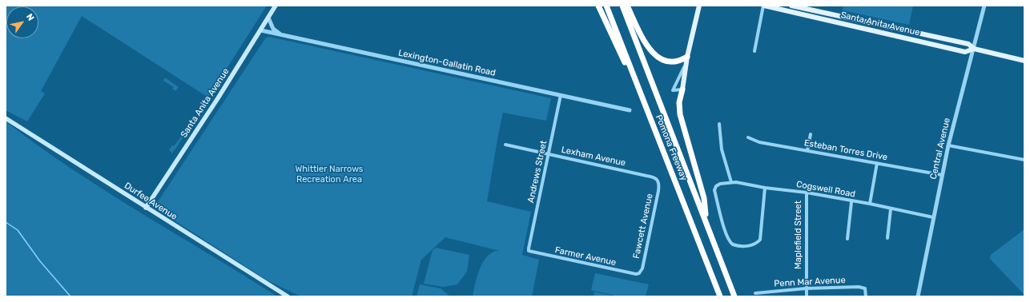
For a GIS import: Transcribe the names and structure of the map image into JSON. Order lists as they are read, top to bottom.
{
  "streets": {
    "highway": ["Pomona Freeway"],
    "main road": ["Santa Anita Avenue", "Durfee Avenue"],
    "street": [
      "Lexington-Gallatin Road",
      "Central Avenue",
      "Esteban Torres Drive",
      "Lexham Avenue",
      "Andrews Street",
      "Cogswell Road",
      "Fawcett Avenue",
      "Maplefield Street",
      "Farmer Avenue",
      "Penn Mar Avenue"
    ]
  },
  "crossings": [
    ["Santa Anita Avenue", "Lexington-Gallatin Road"],
    ["Santa Anita Avenue", "Central Avenue"],
    ["Santa Anita Avenue", "Durfee Avenue"],
    ["Lexington-Gallatin Road", "Andrews Street"],
    ["Central Avenue", "Esteban Torres Drive"],
    ["Central Avenue", "Cogswell Road"],
    ["Lexham Avenue", "Andrews Street"],
    ["Lexham Avenue", "Fawcett Avenue"],
    ["Andrews Street", "Farmer Avenue"],
    ["Cogswell Road", "Maplefield Street"],
    ["Fawcett Avenue", "Farmer Avenue"],
    ["Maplefield Street", "Penn Mar Avenue"]
  ],
  "parks": ["Whittier Narrows Recreation Area"],
  "north": "top right"
}
